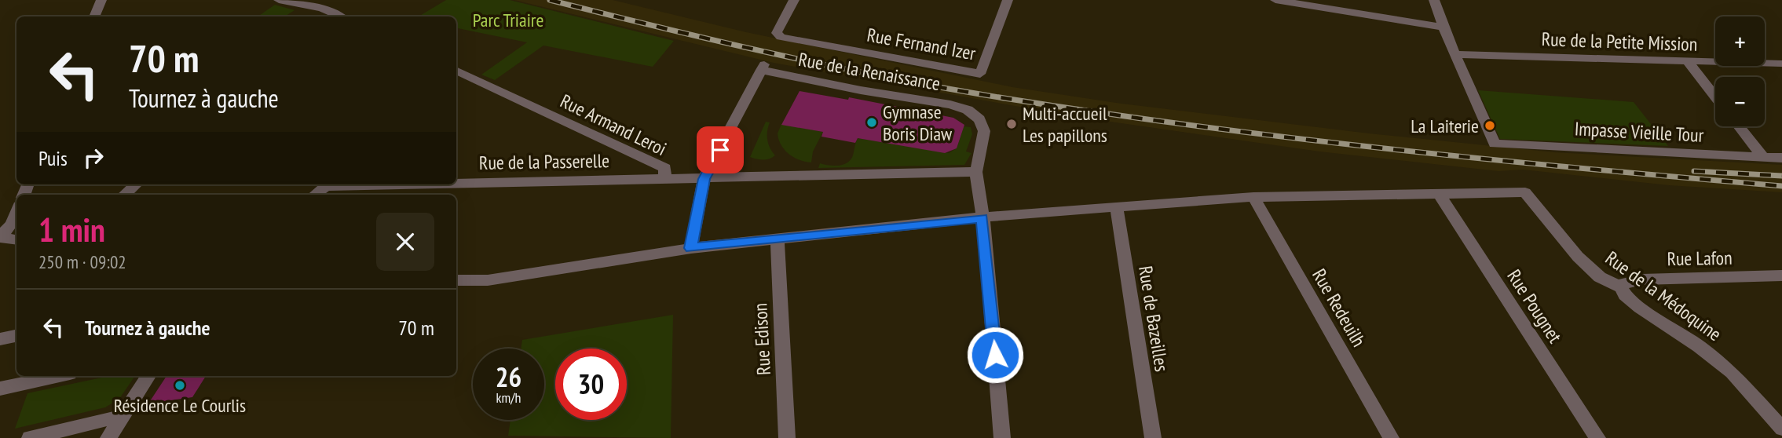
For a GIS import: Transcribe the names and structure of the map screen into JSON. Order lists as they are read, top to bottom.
{
  "streets": {
    "street": [
      "Rue de la Petite Mission",
      "Rue Fernand Izer",
      "Rue de la Renaissance",
      "Rue Armand Leroi",
      "Impasse Vieille Tour",
      "Rue de la Passerelle",
      "Rue Lafon",
      "Rue de la Médoquine",
      "Rue Pougnet",
      "Rue Redeuilh",
      "Rue de Bazeilles",
      "Rue Edison"
    ]
  },
  "crossings": [
    ["Rue de la Petite Mission", "Impasse Vieille Tour"],
    ["Rue de la Renaissance", "Rue Armand Leroi"],
    ["Rue Armand Leroi", "Rue de la Passerelle"],
    ["Rue Lafon", "Rue de la Médoquine"],
    ["Rue de la Médoquine", "Rue Pougnet"]
  ],
  "parks": ["Parc Triaire"],
  "places": [
    "Gymnase Boris Diaw",
    "Multi-accueil Les papillons",
    "La Laiterie",
    "Résidence Le Courlis"
  ],
  "page": {
    "map_buttons": ["+", "−"],
    "turn": ["70 m", "Tournez à gauche"],
    "then": "Puis",
    "heading": ["1 min", "250 m · 09:02"],
    "list": [
      {
        "name": "Tournez à gauche",
        "value": "70 m"
      }
    ],
    "speed": "26 km/h",
    "limit": "30"
  }
}
